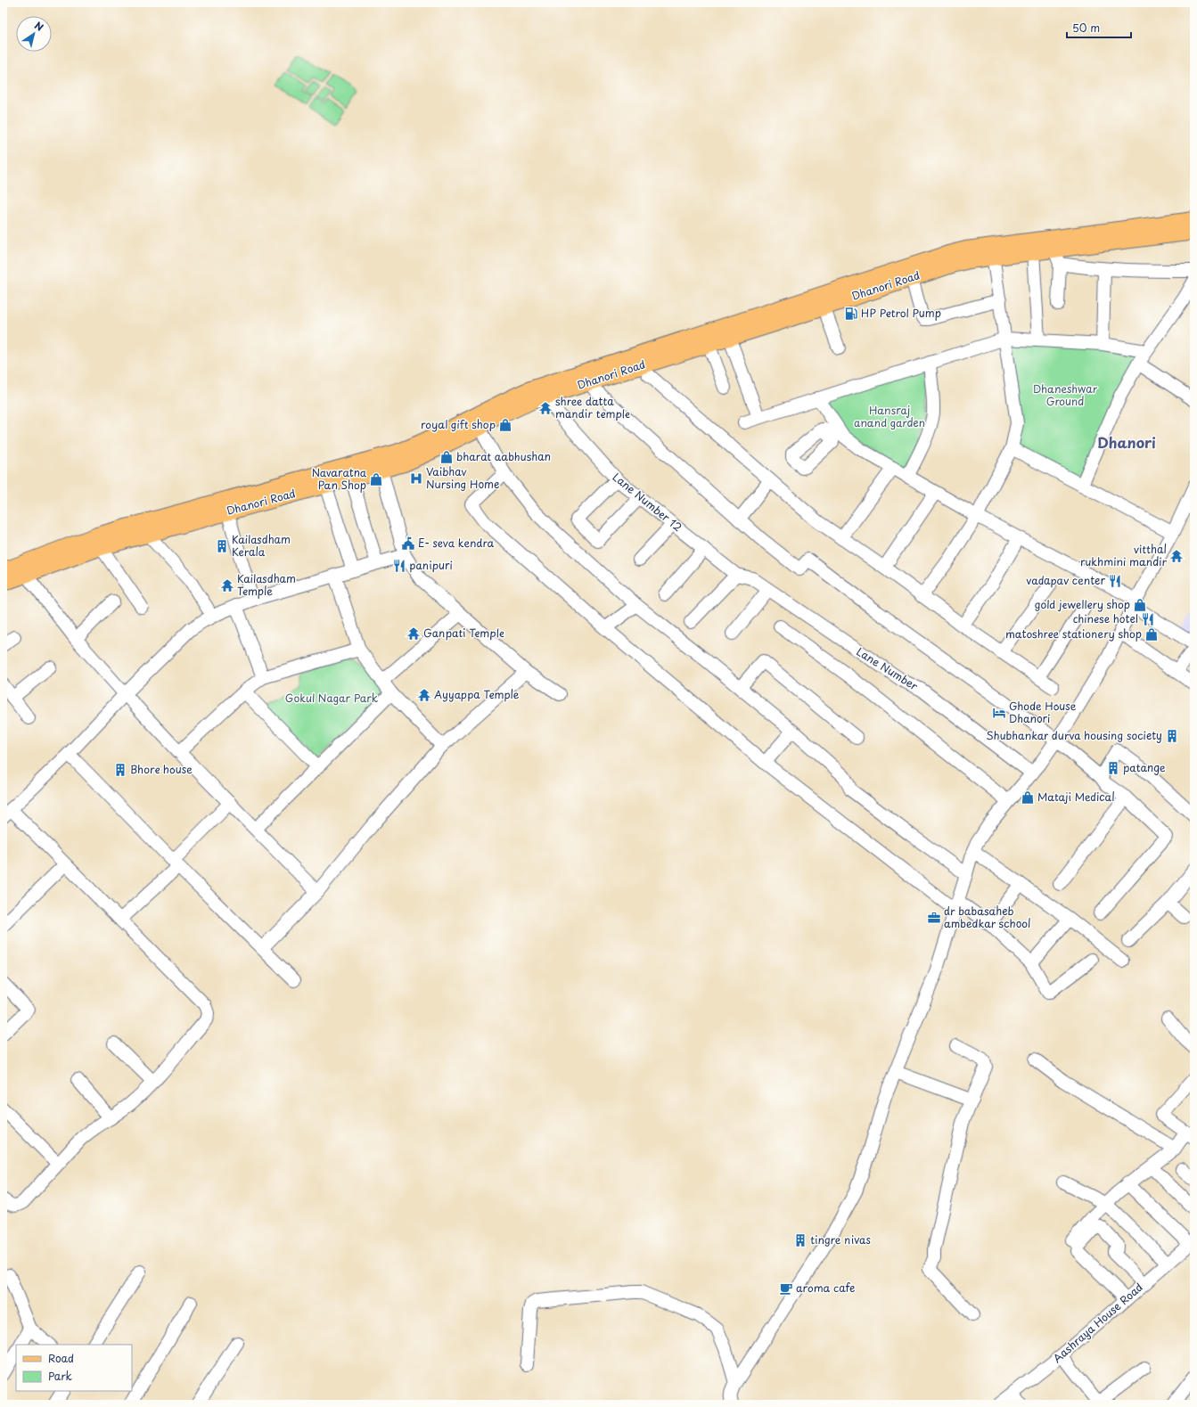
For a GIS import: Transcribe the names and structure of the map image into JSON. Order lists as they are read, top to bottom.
{
  "streets": {
    "main road": ["Dhanori Road"],
    "street": ["Lane Number 12", "Lane Number", "Aashraya House Road"]
  },
  "crossings": [
    ["Dhanori Road", "Lane Number 12"],
    ["Lane Number 12", "Lane Number"]
  ],
  "districts": ["Dhanori"],
  "parks": ["Dhaneshwar Ground", "Hansraj anand garden", "Gokul Nagar Park"],
  "places": {
    "fuel station": ["HP Petrol Pump"],
    "temple": [
      "shree datta mandir temple",
      "vitthal rukhmini mandir",
      "Kailasdham Temple",
      "Ganpati Temple",
      "Ayyappa Temple"
    ],
    "shop": [
      "royal gift shop",
      "bharat aabhushan",
      "Navaratna Pan Shop",
      "gold jewellery shop",
      "matoshree stationery shop",
      "Mataji Medical"
    ],
    "hospital": ["Vaibhav Nursing Home"],
    "public building": ["E- seva kendra"],
    "building": [
      "Kailasdham Kerala",
      "Shubhankar durva housing society",
      "patange",
      "Bhore house",
      "tingre nivas"
    ],
    "restaurant": ["panipuri", "vadapav center", "chinese hotel"],
    "hotel": ["Ghode House Dhanori"],
    "office": ["dr babasaheb ambedkar school"],
    "cafe": ["aroma cafe"]
  },
  "legend": ["Road", "Park"],
  "scale_bar": "50 m",
  "north": "top right"
}
